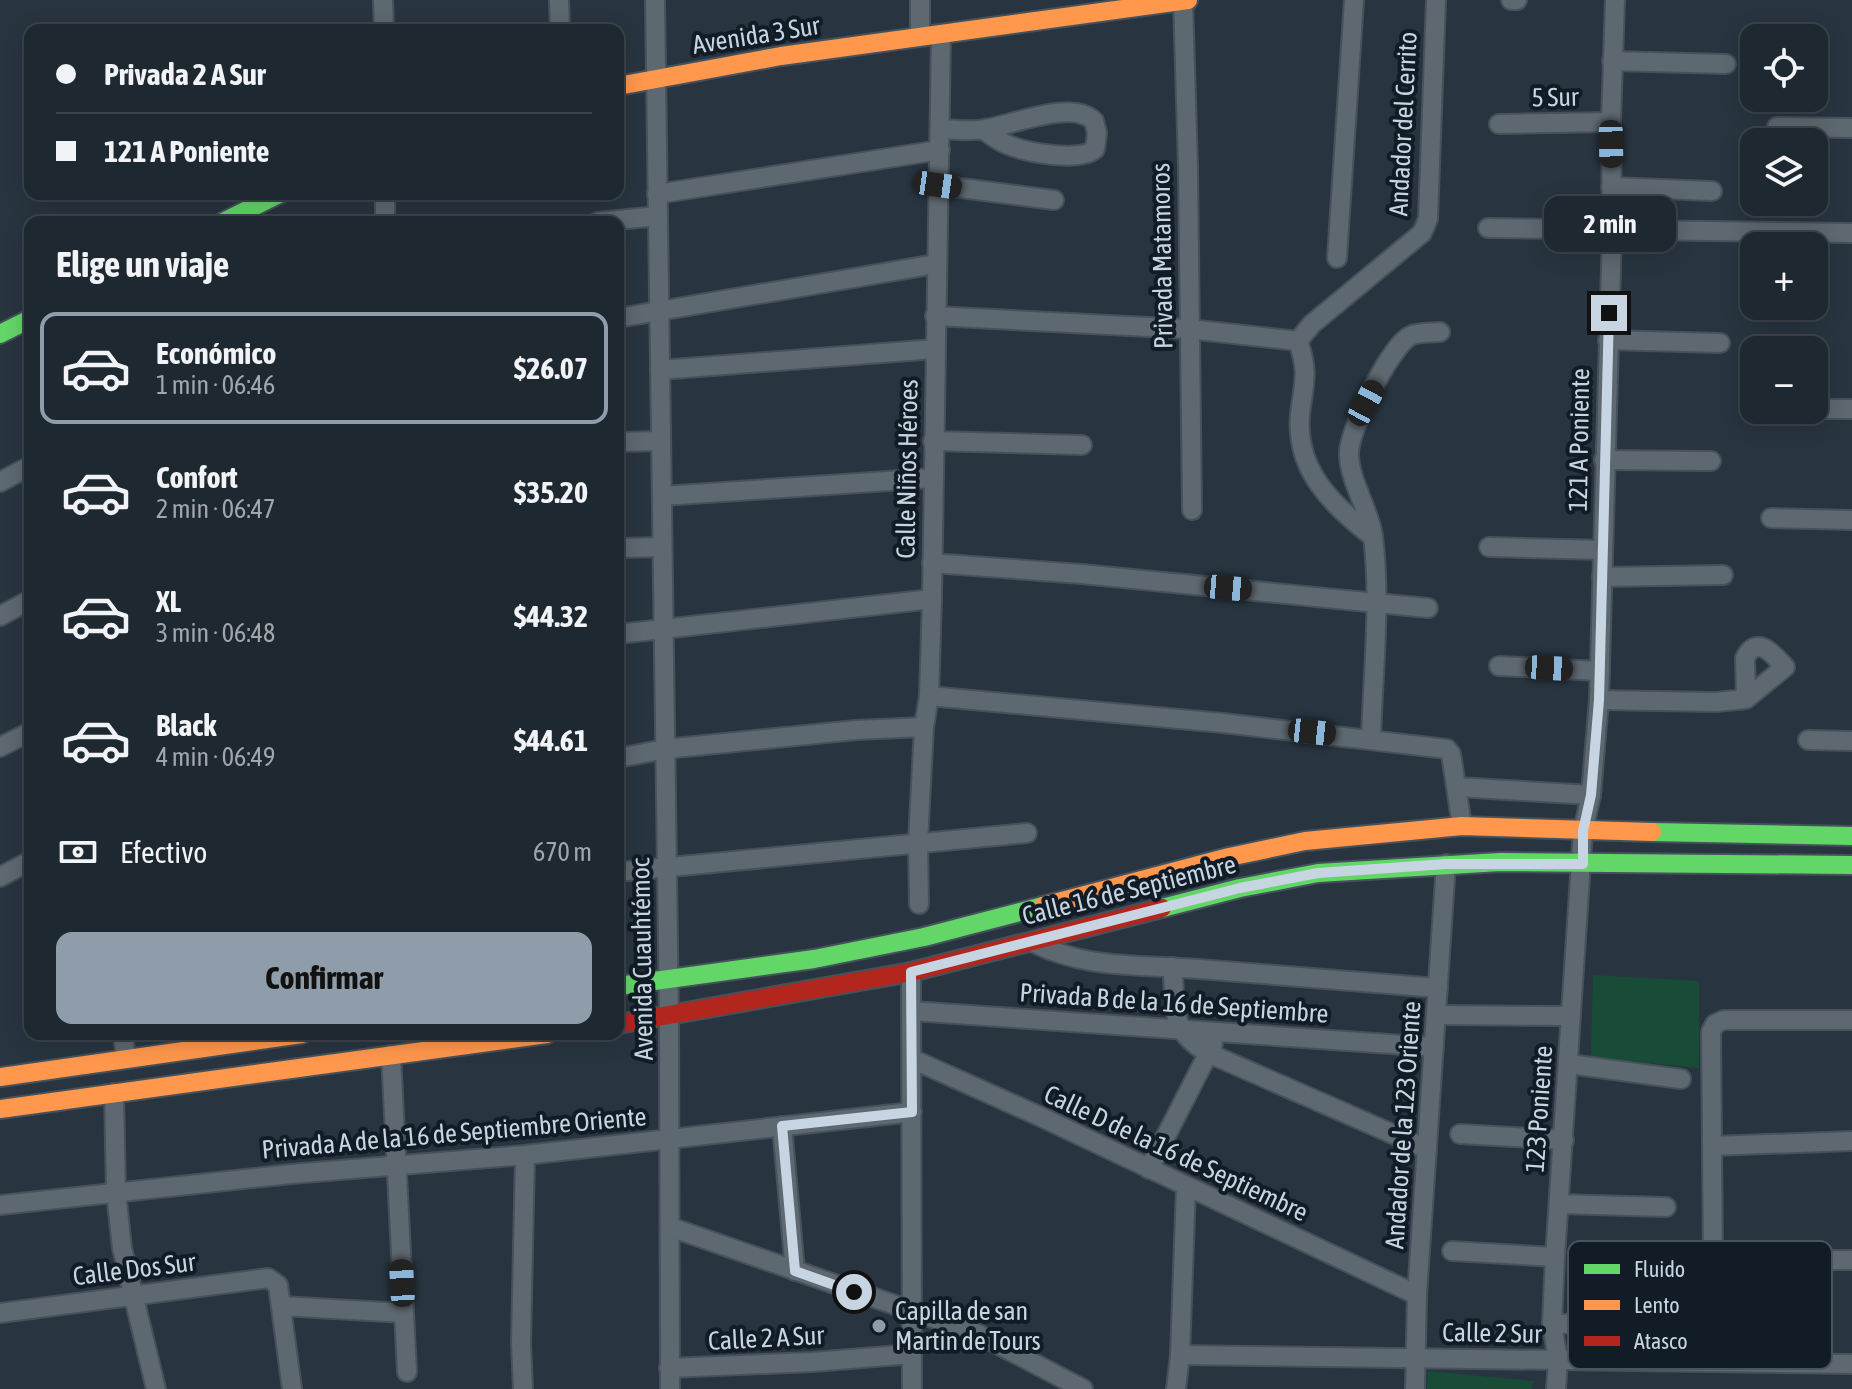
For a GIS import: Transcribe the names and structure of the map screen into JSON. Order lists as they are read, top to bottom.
{
  "streets": {
    "main road": ["Avenida 3 Sur", "Calle 16 de Septiembre"],
    "street": [
      "5 Sur",
      "Andador del Cerrito",
      "Privada Matamoros",
      "121 A Poniente",
      "Calle Niños Héroes",
      "Avenida Cuauhtémoc",
      "Privada B de la 16 de Septiembre",
      "123 Poniente",
      "Andador de la 123 Oriente",
      "Privada A de la 16 de Septiembre Oriente",
      "Calle D de la 16 de Septiembre",
      "Calle Dos Sur",
      "Calle 2 Sur",
      "Calle 2 A Sur"
    ]
  },
  "crossings": [
    ["Avenida 3 Sur", "Privada Matamoros"],
    ["Avenida 3 Sur", "Calle Niños Héroes"],
    ["Avenida 3 Sur", "Avenida Cuauhtémoc"],
    ["5 Sur", "121 A Poniente"],
    ["121 A Poniente", "Calle 16 de Septiembre"],
    ["121 A Poniente", "123 Poniente"],
    ["Calle 16 de Septiembre", "Avenida Cuauhtémoc"],
    ["Calle 16 de Septiembre", "123 Poniente"],
    ["Calle 16 de Septiembre", "Andador de la 123 Oriente"],
    ["Avenida Cuauhtémoc", "Privada A de la 16 de Septiembre Oriente"],
    ["Avenida Cuauhtémoc", "Calle 2 A Sur"],
    ["Privada B de la 16 de Septiembre", "Andador de la 123 Oriente"],
    ["123 Poniente", "Calle 2 Sur"],
    ["Andador de la 123 Oriente", "Calle D de la 16 de Septiembre"],
    ["Andador de la 123 Oriente", "Calle 2 Sur"]
  ],
  "places": ["Capilla de san Martin de Tours"],
  "legend": ["Fluido", "Lento", "Atasco"],
  "page": {
    "map_buttons": ["+", "−"],
    "banner": ["Privada 2 A Sur", "121 A Poniente"],
    "bubble": "2 min",
    "heading": "Elige un viaje",
    "list": [
      {
        "name": "Económico",
        "note": "1 min · 06:46",
        "value": "$26.07"
      },
      {
        "name": "Confort",
        "note": "2 min · 06:47",
        "value": "$35.20"
      },
      {
        "name": "XL",
        "note": "3 min · 06:48",
        "value": "$44.32"
      },
      {
        "name": "Black",
        "note": "4 min · 06:49",
        "value": "$44.61"
      }
    ],
    "pay": ["Efectivo", "670 m"],
    "buttons": "Confirmar"
  }
}
